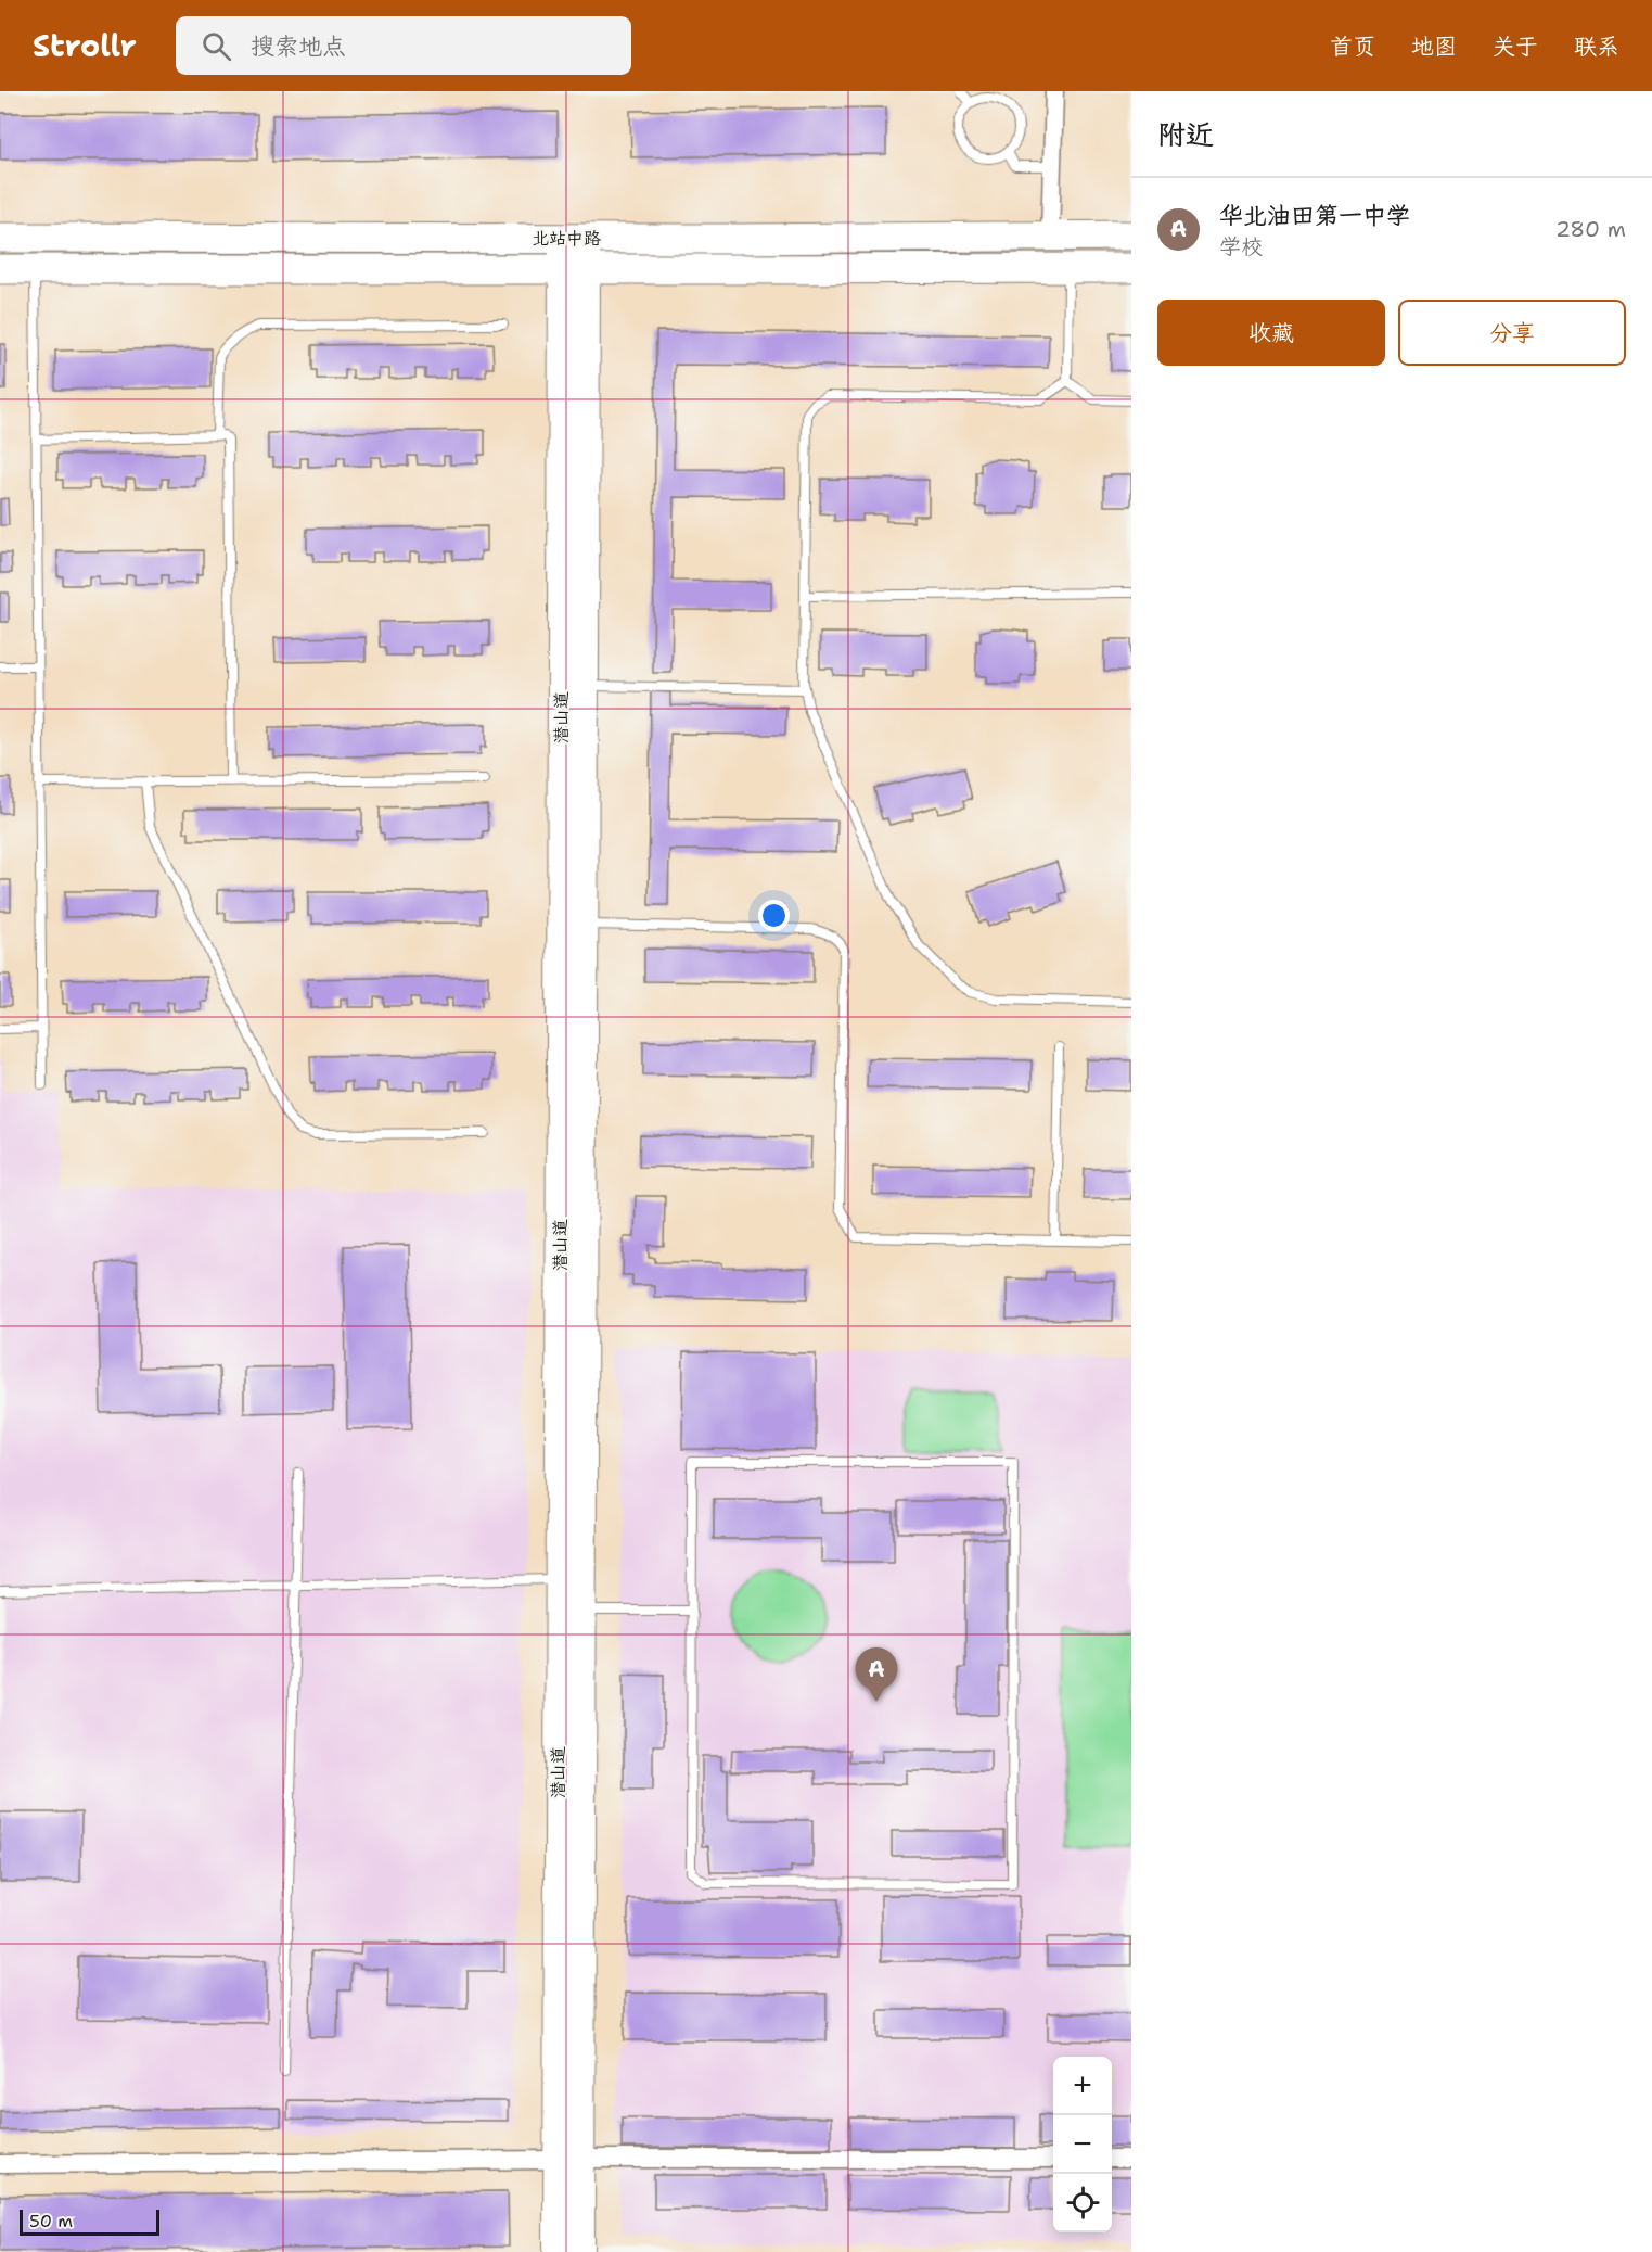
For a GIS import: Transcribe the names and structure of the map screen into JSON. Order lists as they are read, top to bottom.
{
  "streets": {
    "main road": ["北站中路", "潜山道"]
  },
  "crossings": [
    ["北站中路", "潜山道"]
  ],
  "scale_bar": "50 m",
  "page": {
    "header": "Strollr",
    "search": "搜索地点",
    "nav": [
      "首页",
      "地图",
      "关于",
      "联系"
    ],
    "heading": "附近",
    "list": [
      {
        "mark": "A",
        "name": "华北油田第一中学",
        "note": "学校",
        "value": "280 m"
      }
    ],
    "buttons": ["收藏", "分享"],
    "pins": "A",
    "map_buttons": ["+", "−"],
    "scale": "50 m"
  }
}
